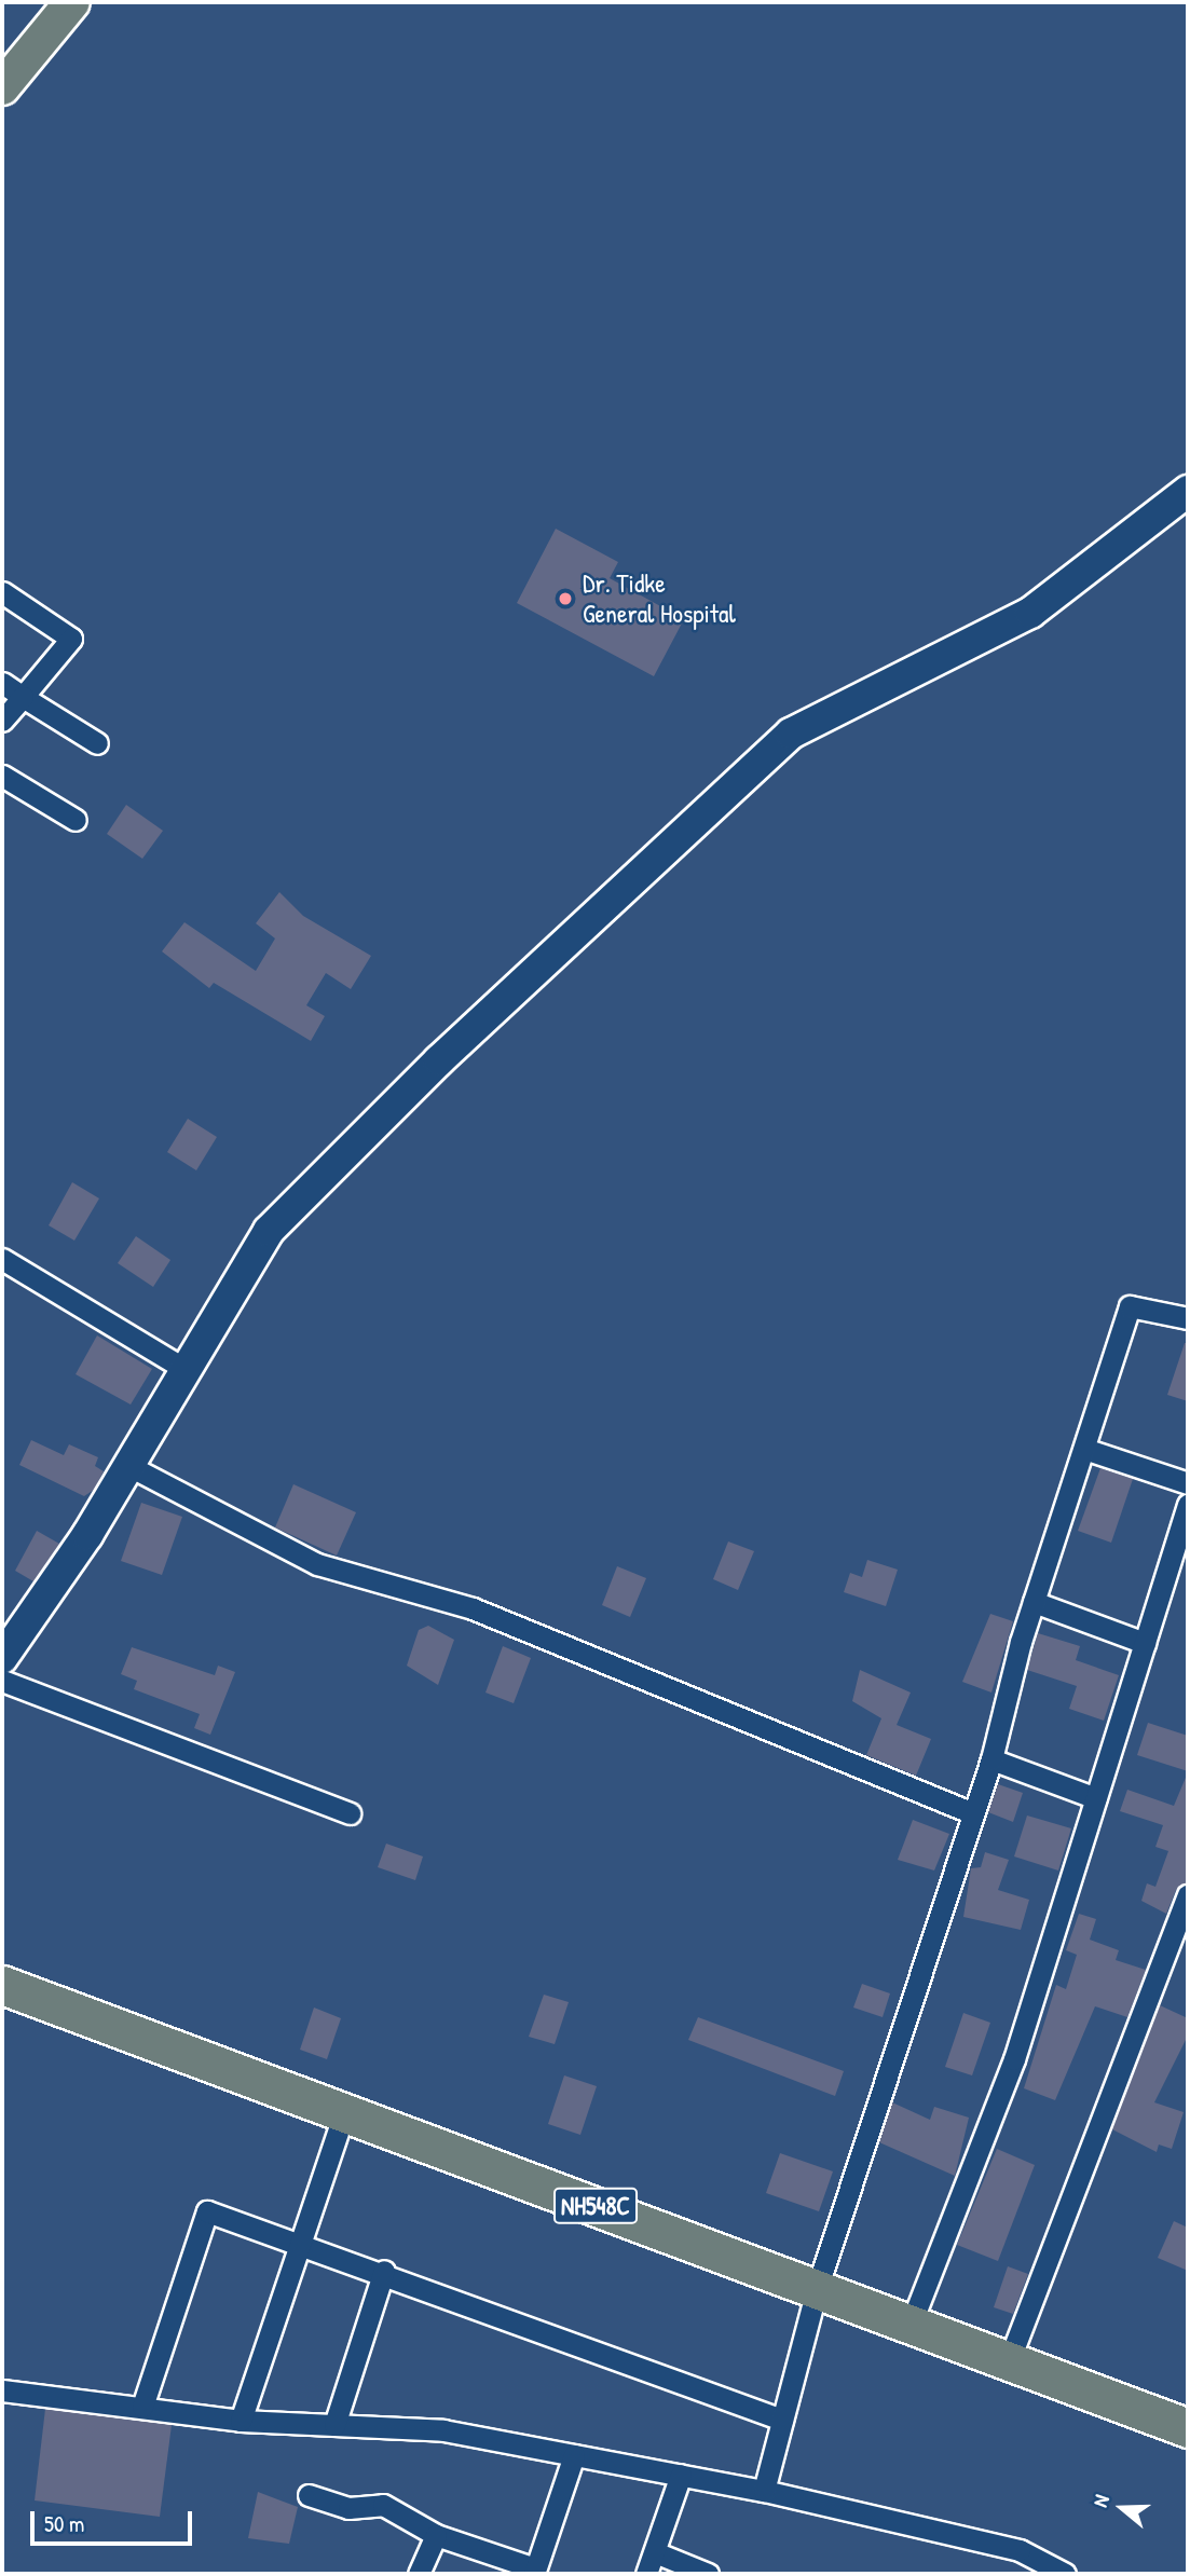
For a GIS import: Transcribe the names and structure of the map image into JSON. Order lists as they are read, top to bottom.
{
  "streets": {
    "highway": ["NH548C"]
  },
  "places": ["Dr. Tidke General Hospital"],
  "scale_bar": "50 m",
  "north": "left"
}
